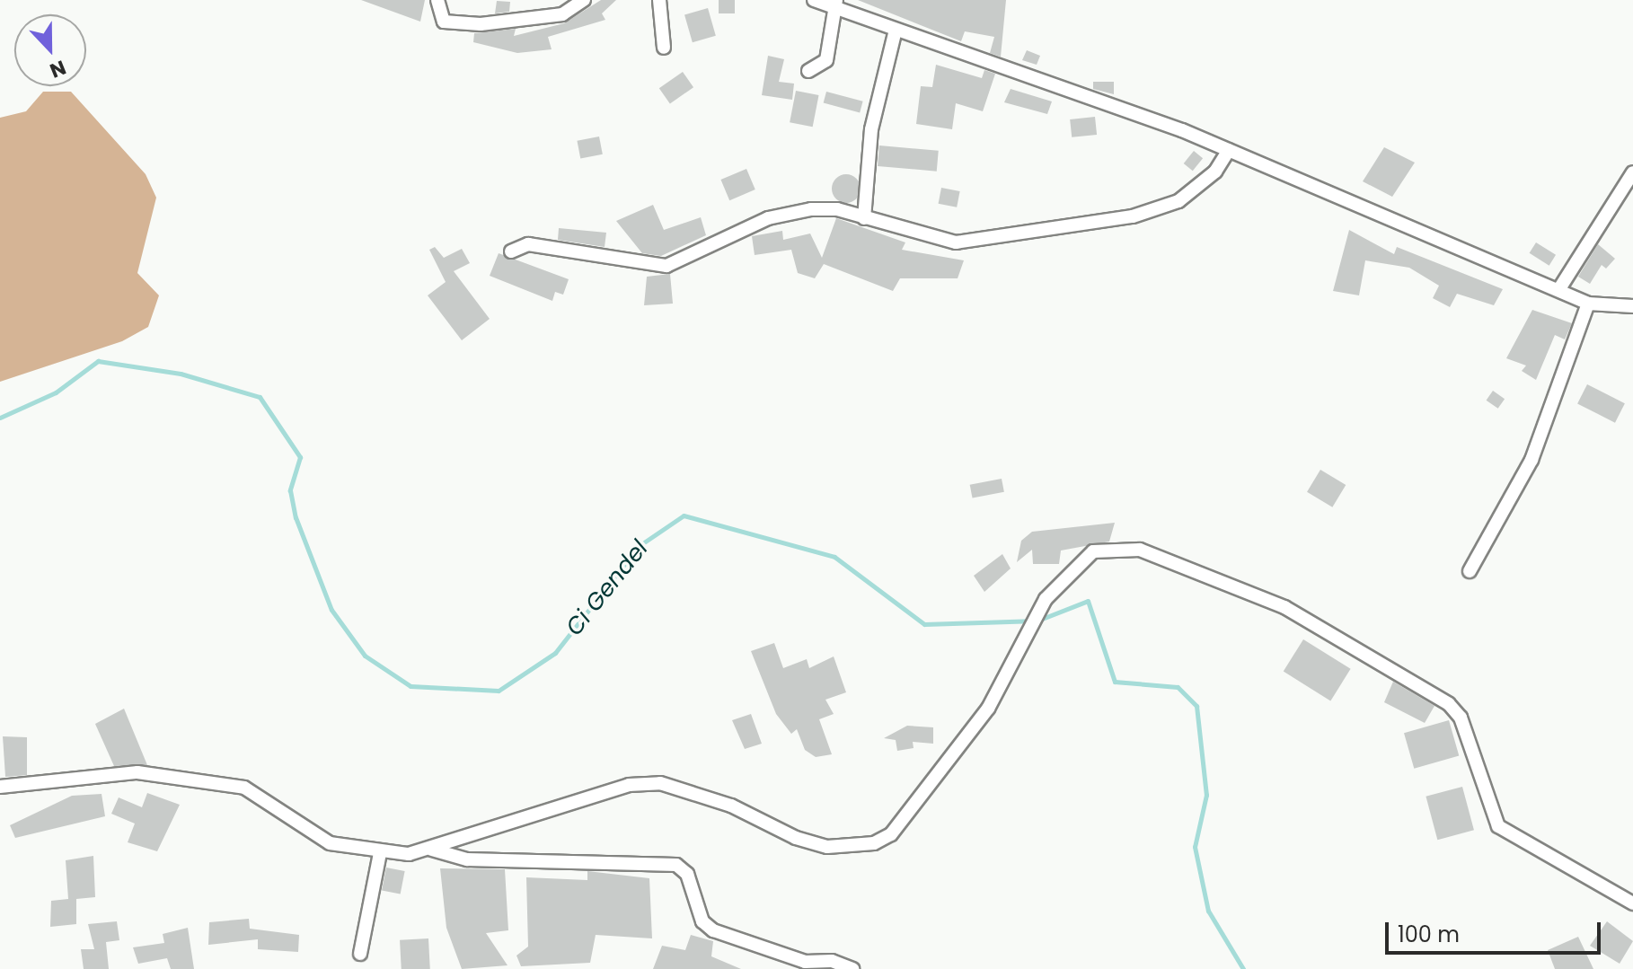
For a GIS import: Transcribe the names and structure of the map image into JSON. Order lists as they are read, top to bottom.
{
  "water": ["Ci Gendel"],
  "scale_bar": "100 m",
  "north": "bottom"
}
